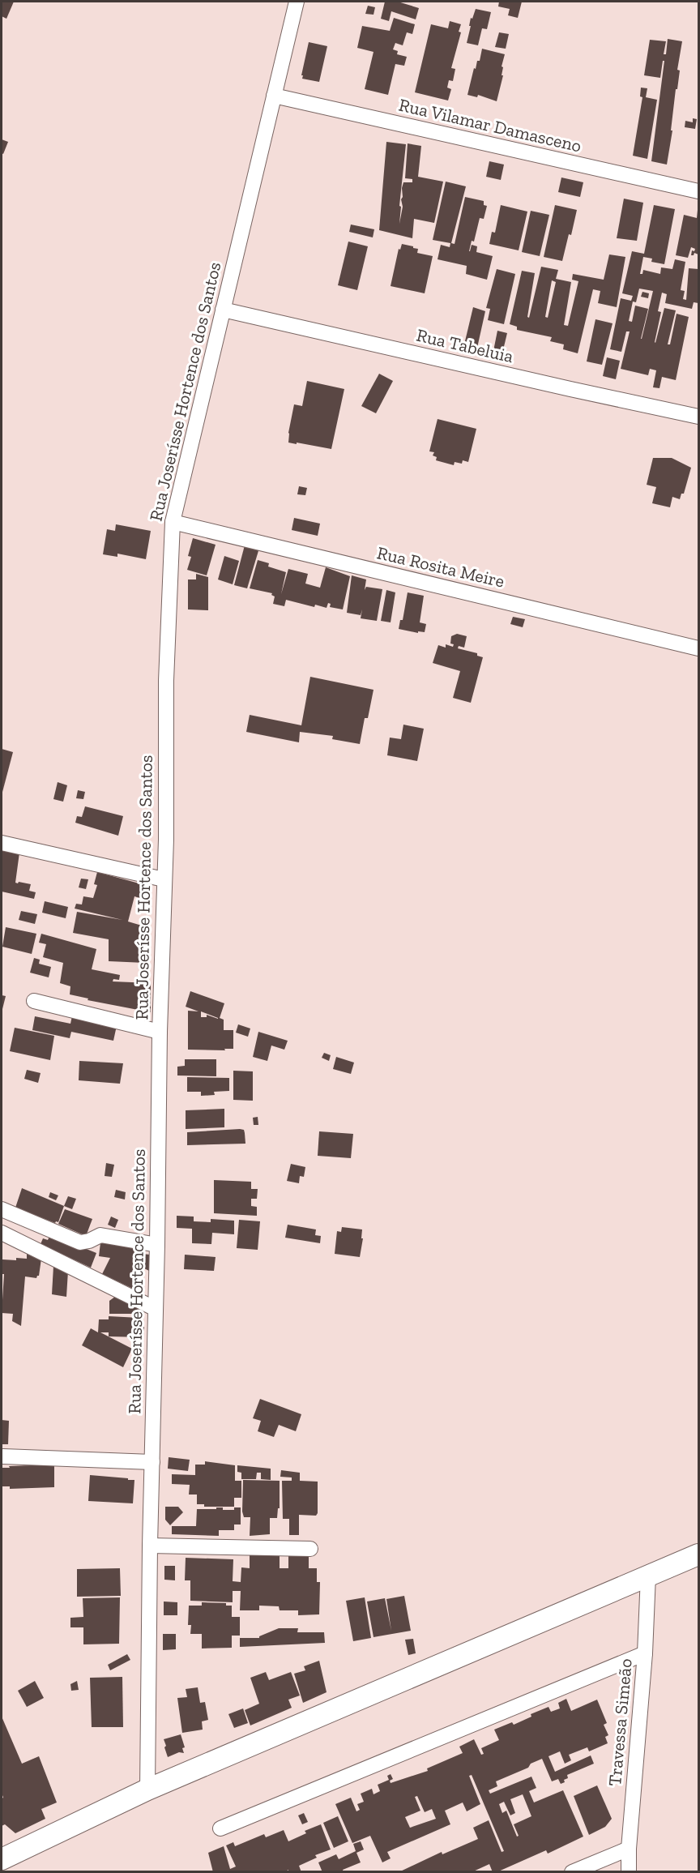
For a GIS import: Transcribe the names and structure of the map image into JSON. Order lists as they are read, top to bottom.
{
  "streets": {
    "street": [
      "Rua Vilamar Damasceno",
      "Rua Tabeluia",
      "Rua Joserísse Hortence dos Santos",
      "Rua Rosita Meire",
      "Travessa Simeão"
    ]
  },
  "crossings": [
    ["Rua Vilamar Damasceno", "Rua Joserísse Hortence dos Santos"],
    ["Rua Tabeluia", "Rua Joserísse Hortence dos Santos"],
    ["Rua Joserísse Hortence dos Santos", "Rua Rosita Meire"]
  ]
}
